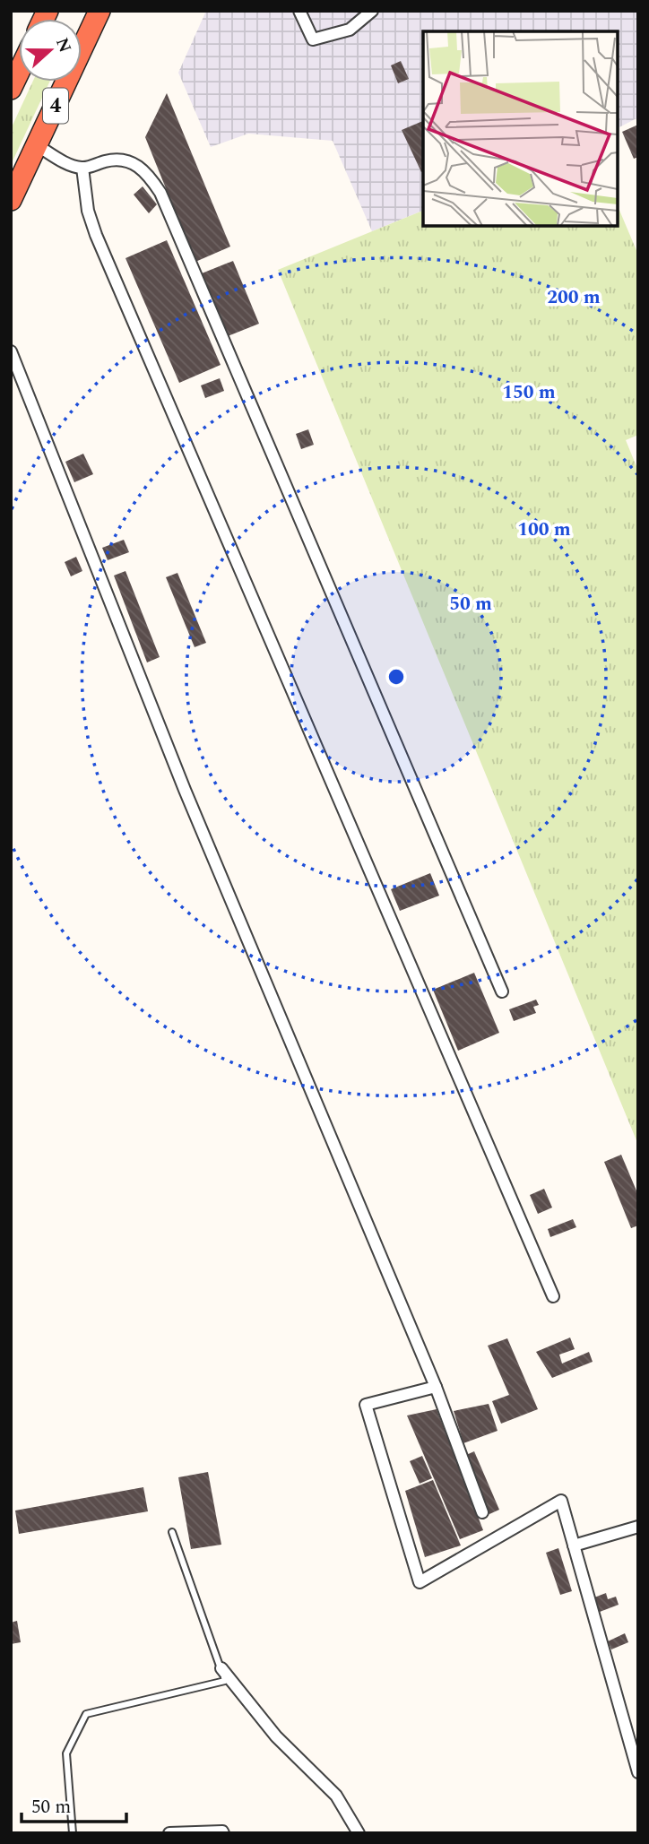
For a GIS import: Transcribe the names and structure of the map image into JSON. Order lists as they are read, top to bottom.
{
  "streets": {
    "highway": ["4"]
  },
  "scale_bar": "50 m",
  "north": "right",
  "rings": [
    "200 m",
    "150 m",
    "100 m",
    "50 m"
  ]
}
